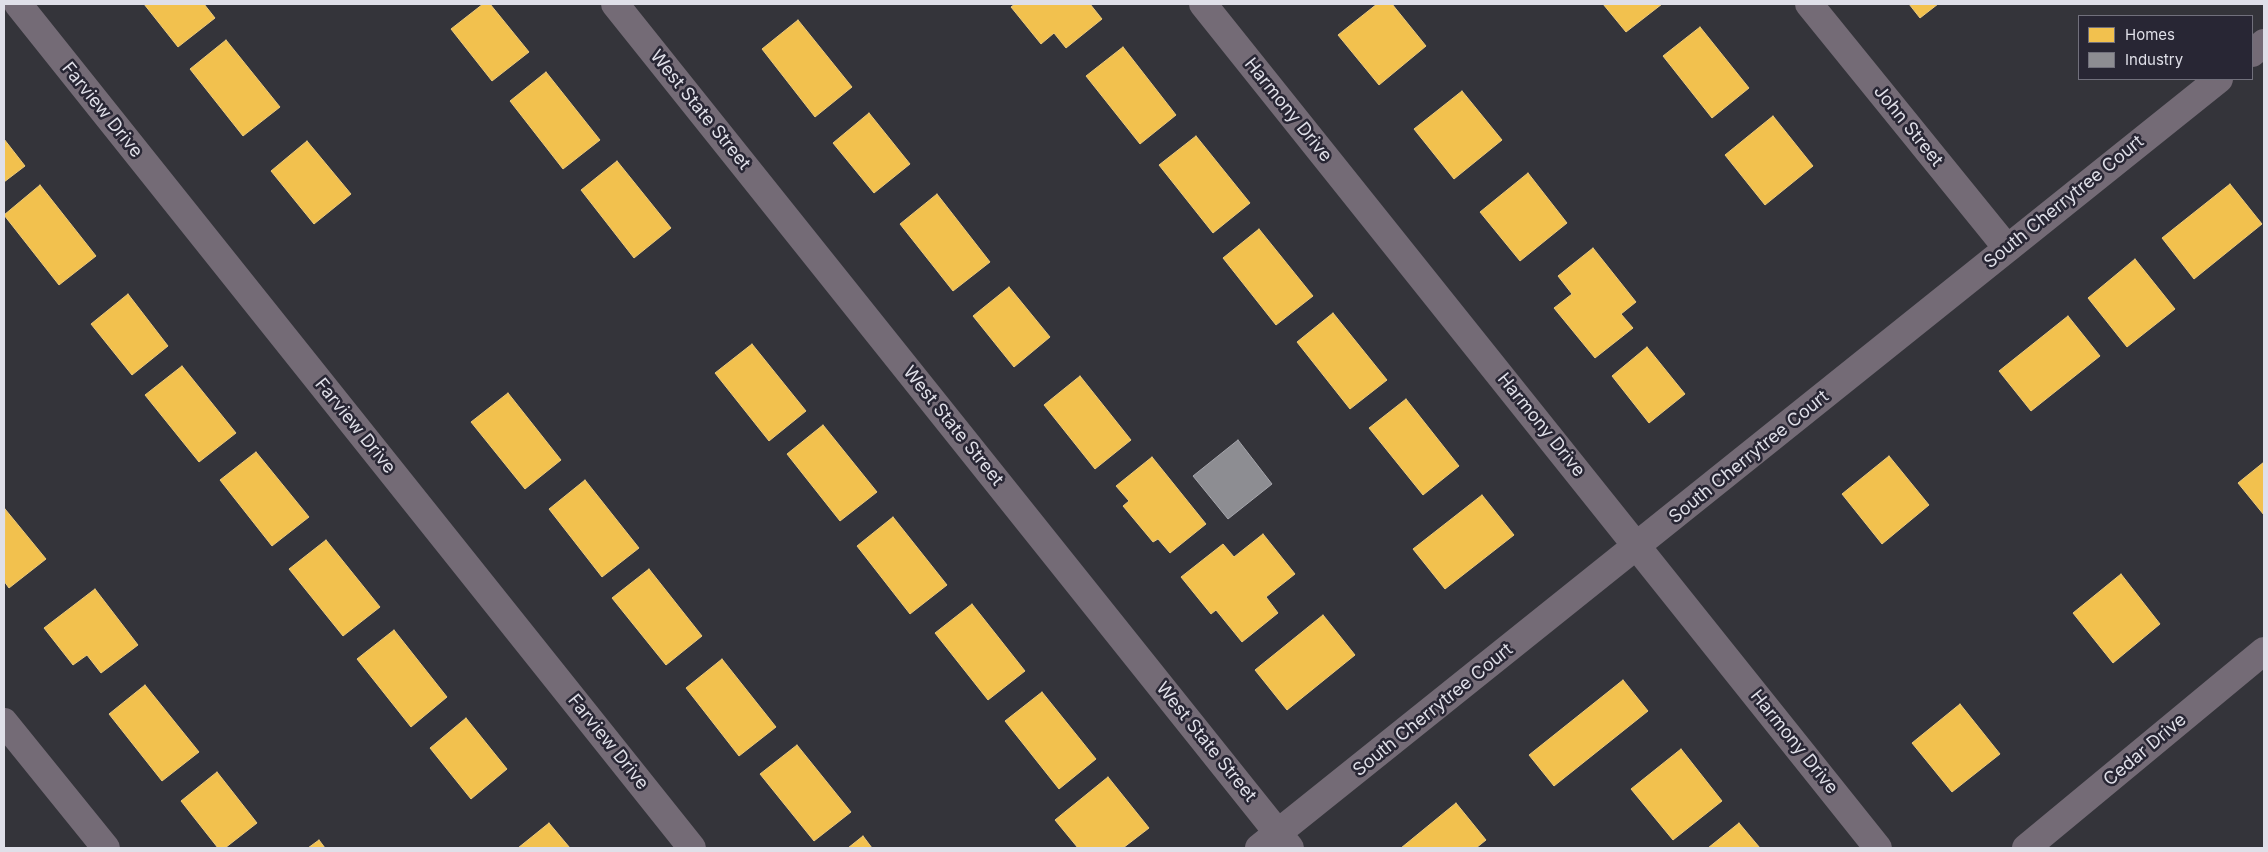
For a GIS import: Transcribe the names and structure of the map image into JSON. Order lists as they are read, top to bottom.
{
  "streets": {
    "street": [
      "Farview Drive",
      "West State Street",
      "Harmony Drive",
      "John Street",
      "South Cherrytree Court",
      "Cedar Drive"
    ]
  },
  "crossings": [
    ["West State Street", "South Cherrytree Court"],
    ["Harmony Drive", "South Cherrytree Court"],
    ["John Street", "South Cherrytree Court"]
  ],
  "legend": ["Homes", "Industry"]
}
